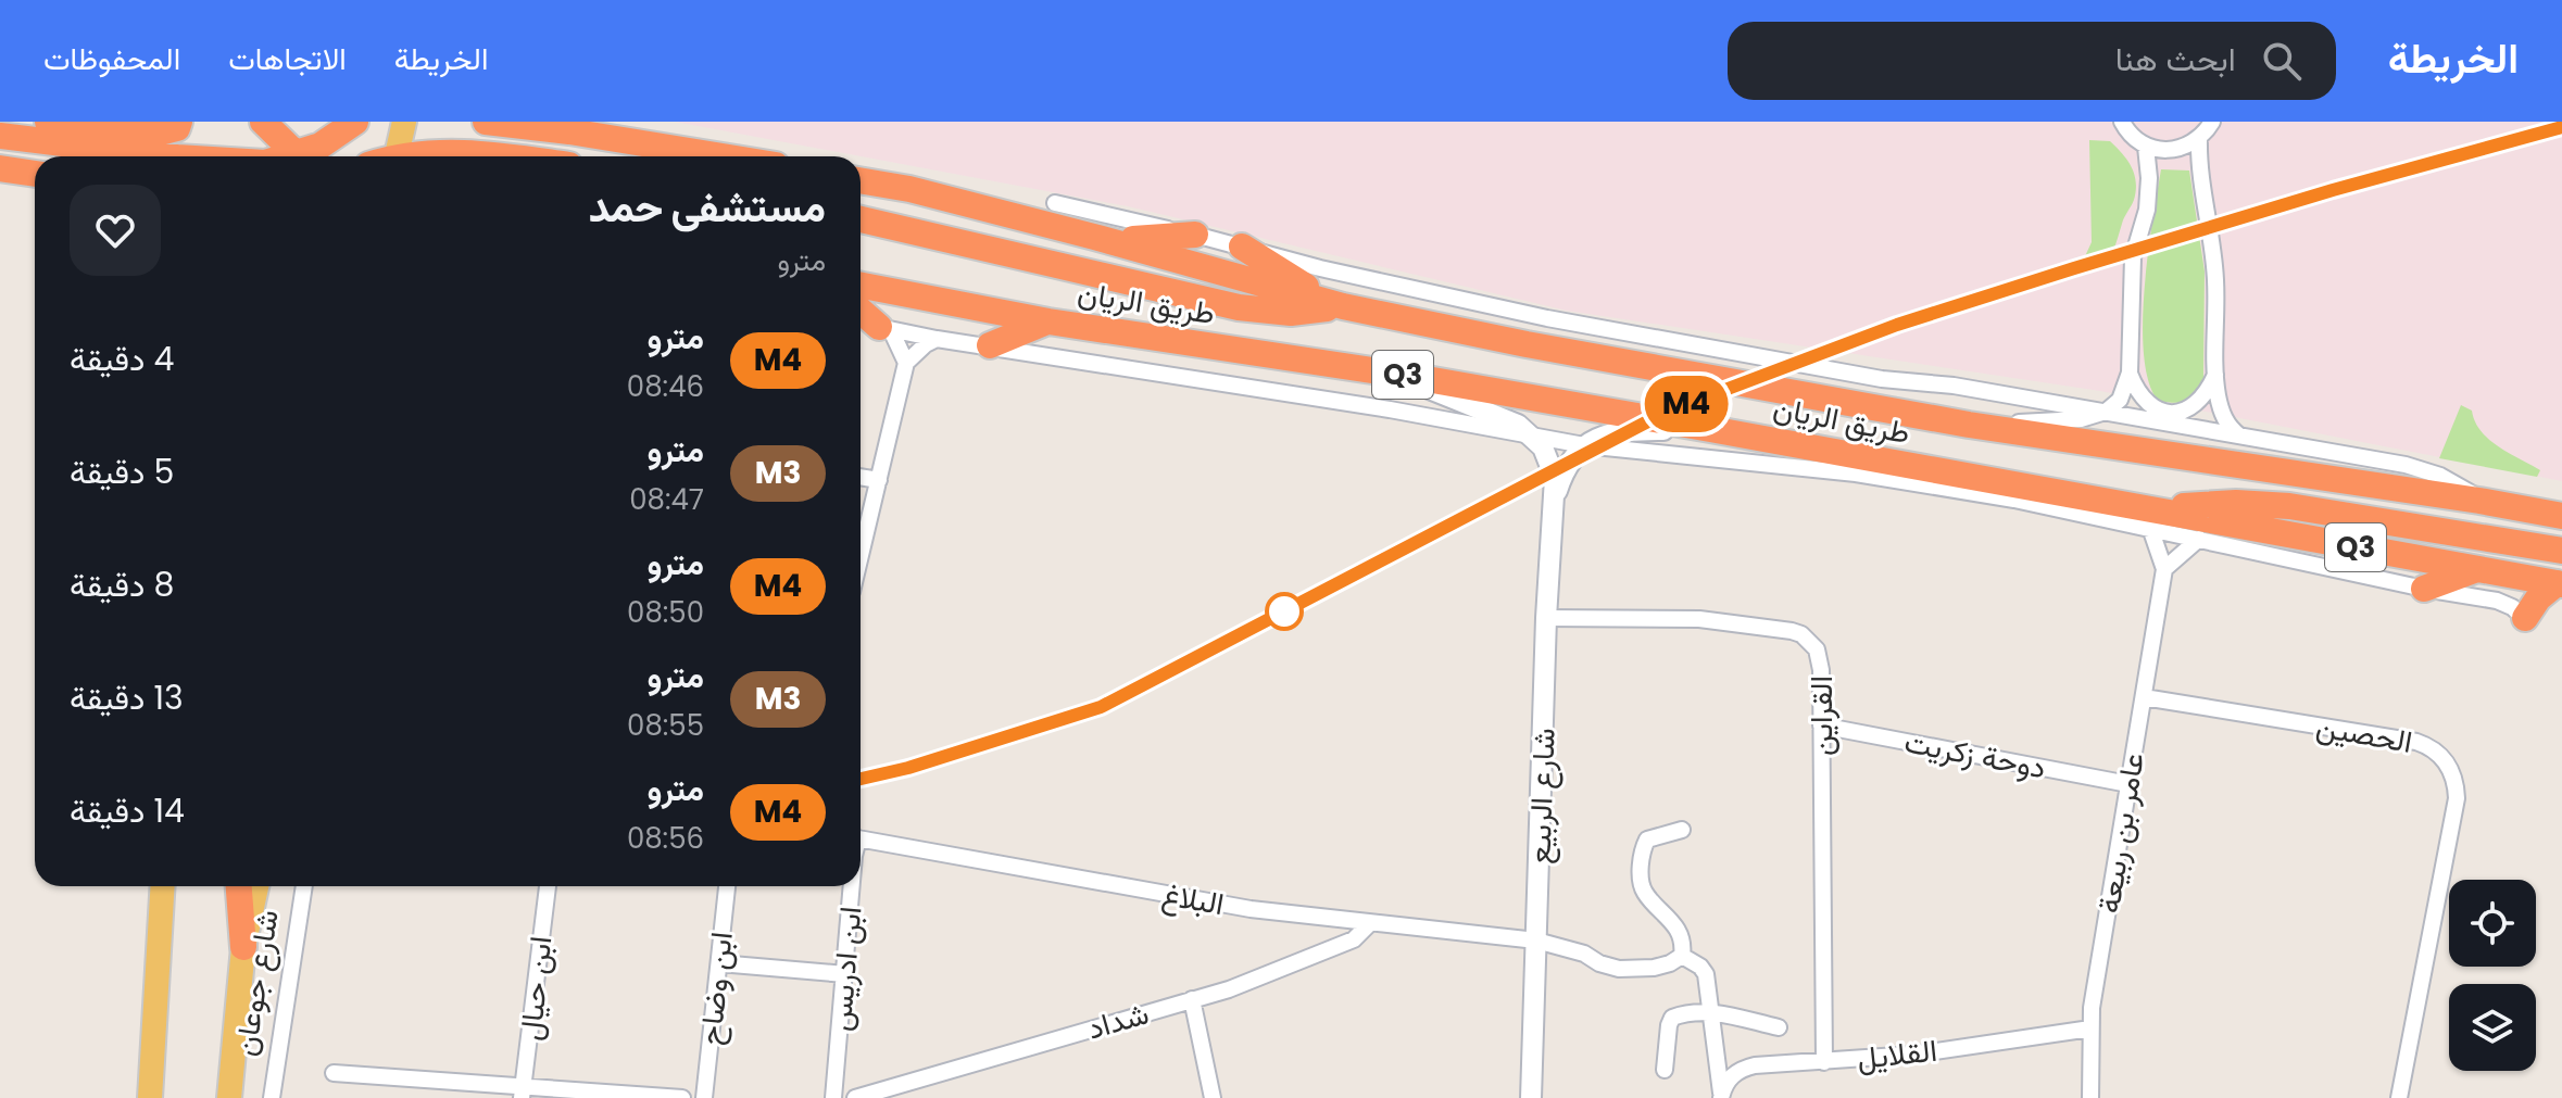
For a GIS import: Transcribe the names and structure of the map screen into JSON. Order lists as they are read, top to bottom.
{
  "streets": {
    "highway": ["طريق الريان", "Q3"],
    "main road": ["شارع جوعان"],
    "street": [
      "القراين",
      "الحصين",
      "دوحة زكريت",
      "شارع الربيع",
      "عامر بن ربيعة",
      "البلاغ",
      "ابن ادريس",
      "ابن حيال",
      "ابن وضاح",
      "شداد",
      "القلايل"
    ]
  },
  "crossings": [
    ["طريق الريان", "شارع الربيع"],
    ["طريق الريان", "عامر بن ربيعة"],
    ["القراين", "دوحة زكريت"],
    ["القراين", "شارع الربيع"],
    ["القراين", "القلايل"],
    ["الحصين", "عامر بن ربيعة"],
    ["دوحة زكريت", "عامر بن ربيعة"],
    ["شارع الربيع", "البلاغ"],
    ["عامر بن ربيعة", "القلايل"],
    ["البلاغ", "شداد"]
  ],
  "lines": ["metro line M4"],
  "page": {
    "header": "الخريطة",
    "search": "ابحث هنا",
    "nav": ["الخريطة", "الاتجاهات", "المحفوظات"],
    "on_map": "M4",
    "heading": ["مستشفى حمد", "مترو"],
    "list": [
      {
        "mark": "M4",
        "name": "مترو",
        "note": "08:46",
        "value": "4 دقيقة"
      },
      {
        "mark": "M3",
        "name": "مترو",
        "note": "08:47",
        "value": "5 دقيقة"
      },
      {
        "mark": "M4",
        "name": "مترو",
        "note": "08:50",
        "value": "8 دقيقة"
      },
      {
        "mark": "M3",
        "name": "مترو",
        "note": "08:55",
        "value": "13 دقيقة"
      },
      {
        "mark": "M4",
        "name": "مترو",
        "note": "08:56",
        "value": "14 دقيقة"
      }
    ]
  }
}
